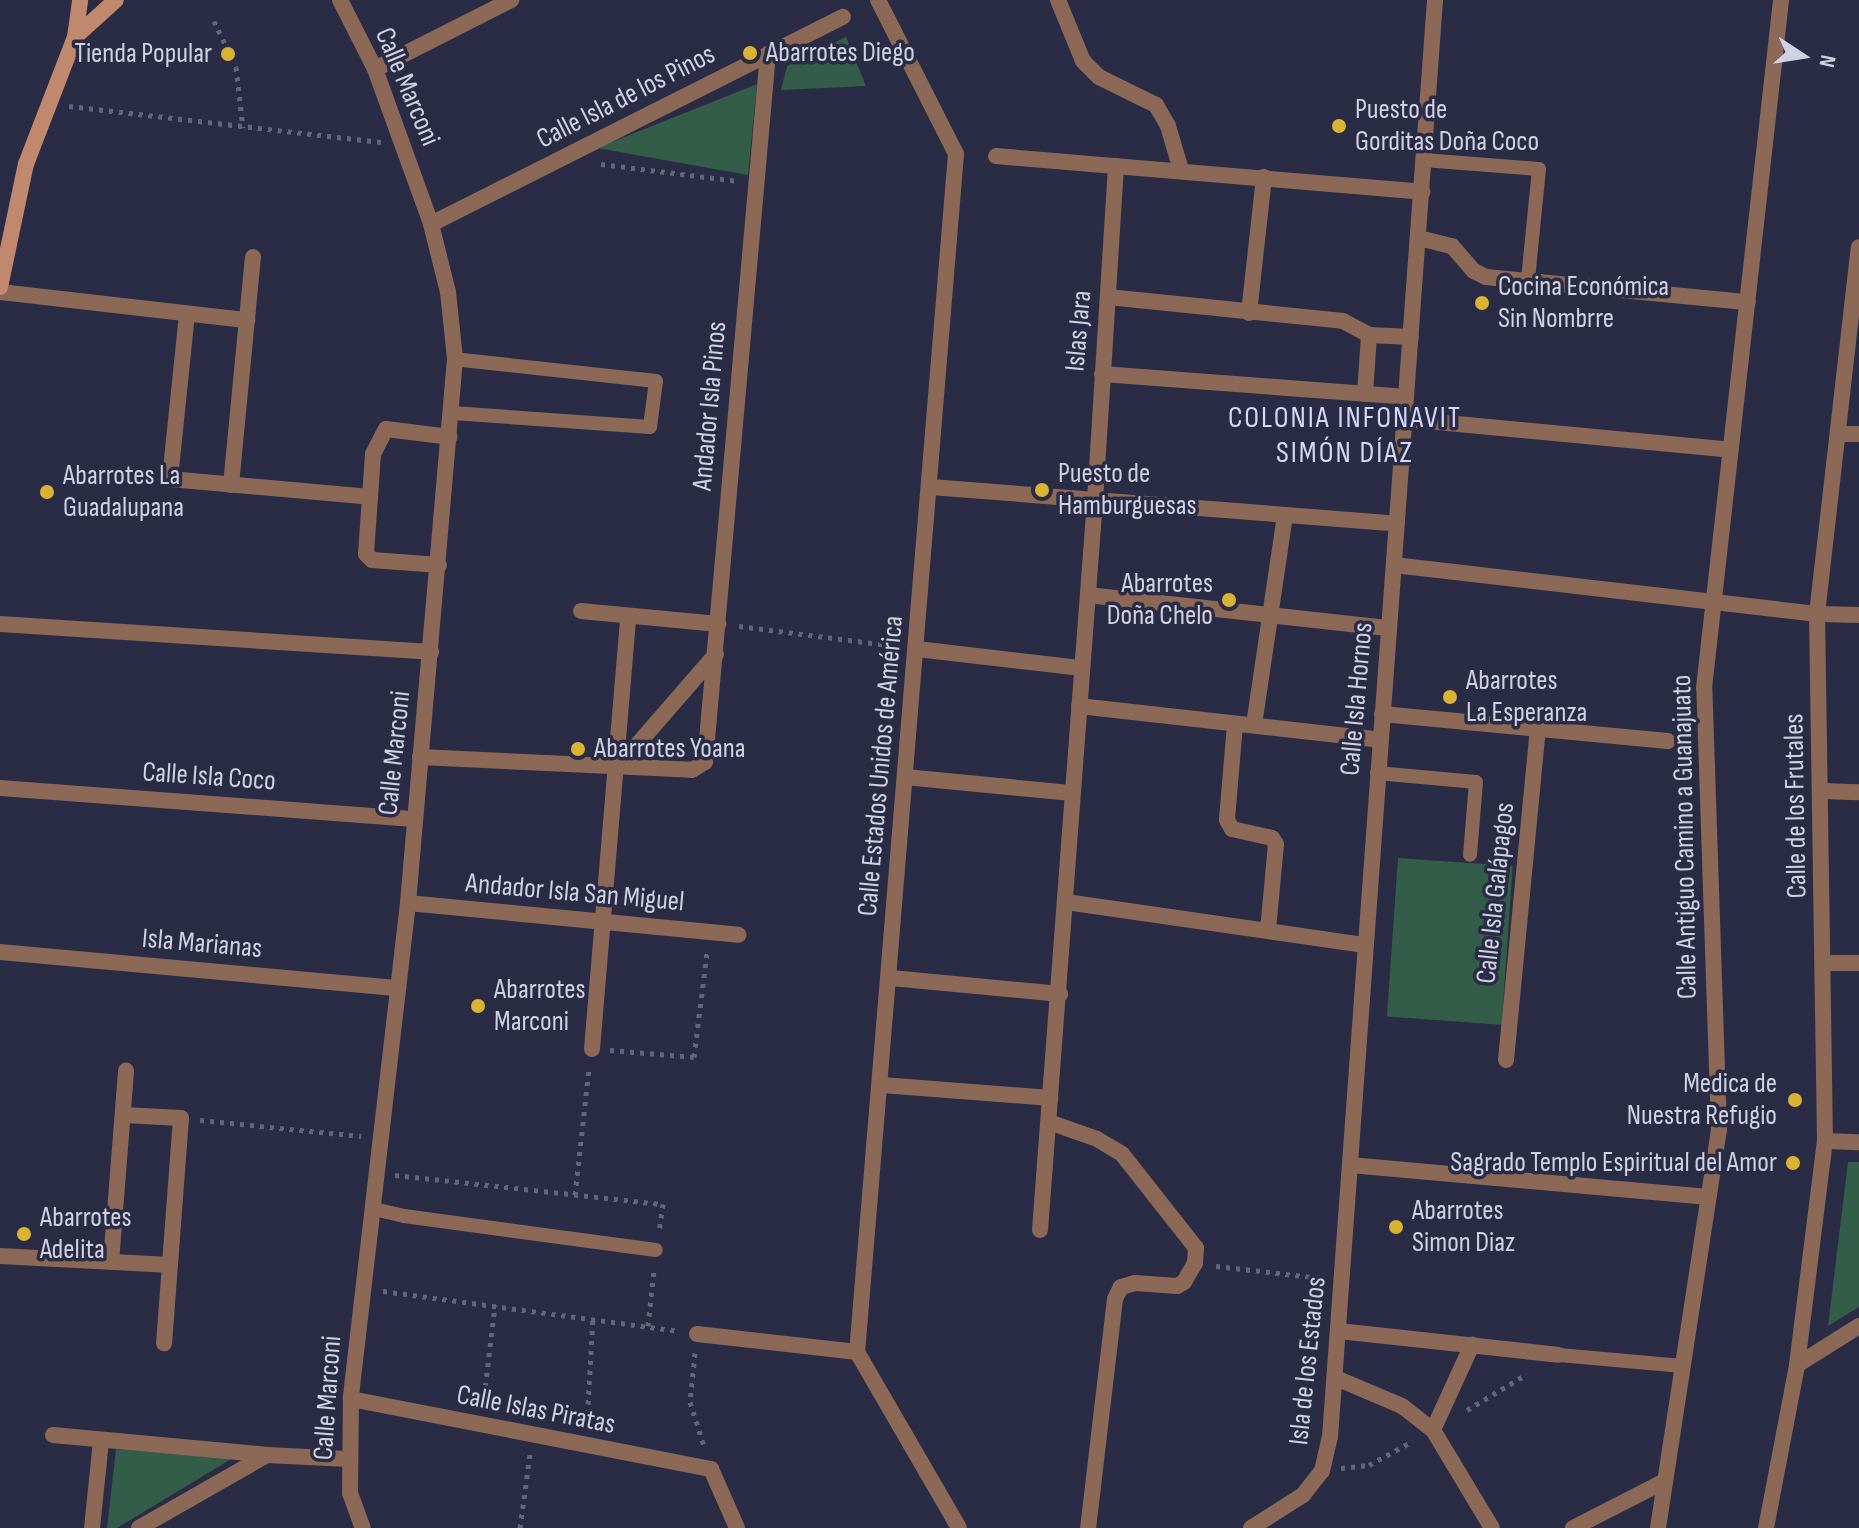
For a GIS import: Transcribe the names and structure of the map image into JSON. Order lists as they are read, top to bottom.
{
  "streets": {
    "street": [
      "Calle Marconi",
      "Calle Isla de los Pinos",
      "Islas Jara",
      "Andador Isla Pinos",
      "Calle Isla Hornos",
      "Calle Estados Unidos de América",
      "Calle Isla Coco",
      "Calle de los Frutales",
      "Calle Antiguo Camino a Guanajuato",
      "Andador Isla San Miguel",
      "Calle Isla Galápagos",
      "Isla Marianas",
      "Isla de los Estados",
      "Calle Islas Piratas"
    ]
  },
  "crossings": [
    ["Calle Marconi", "Calle Isla de los Pinos"],
    ["Calle Marconi", "Calle Isla Coco"],
    ["Calle Marconi", "Andador Isla San Miguel"],
    ["Calle Marconi", "Isla Marianas"],
    ["Calle Marconi", "Calle Islas Piratas"],
    ["Calle Isla de los Pinos", "Andador Isla Pinos"],
    ["Calle Isla Hornos", "Isla de los Estados"]
  ],
  "districts": ["COLONIA INFONAVIT SIMÓN DÍAZ"],
  "places": [
    "Abarrotes Diego",
    "Tienda Popular",
    "Puesto de Gorditas Doña Coco",
    "Cocina Económica Sin Nombrre",
    "Puesto de Hamburguesas",
    "Abarrotes La Guadalupana",
    "Abarrotes Doña Chelo",
    "Abarrotes La Esperanza",
    "Abarrotes Yoana",
    "Abarrotes Marconi",
    "Medica de Nuestra Refugio",
    "Sagrado Templo Espiritual del Amor",
    "Abarrotes Simon Diaz",
    "Abarrotes Adelita"
  ],
  "north": "right"
}
